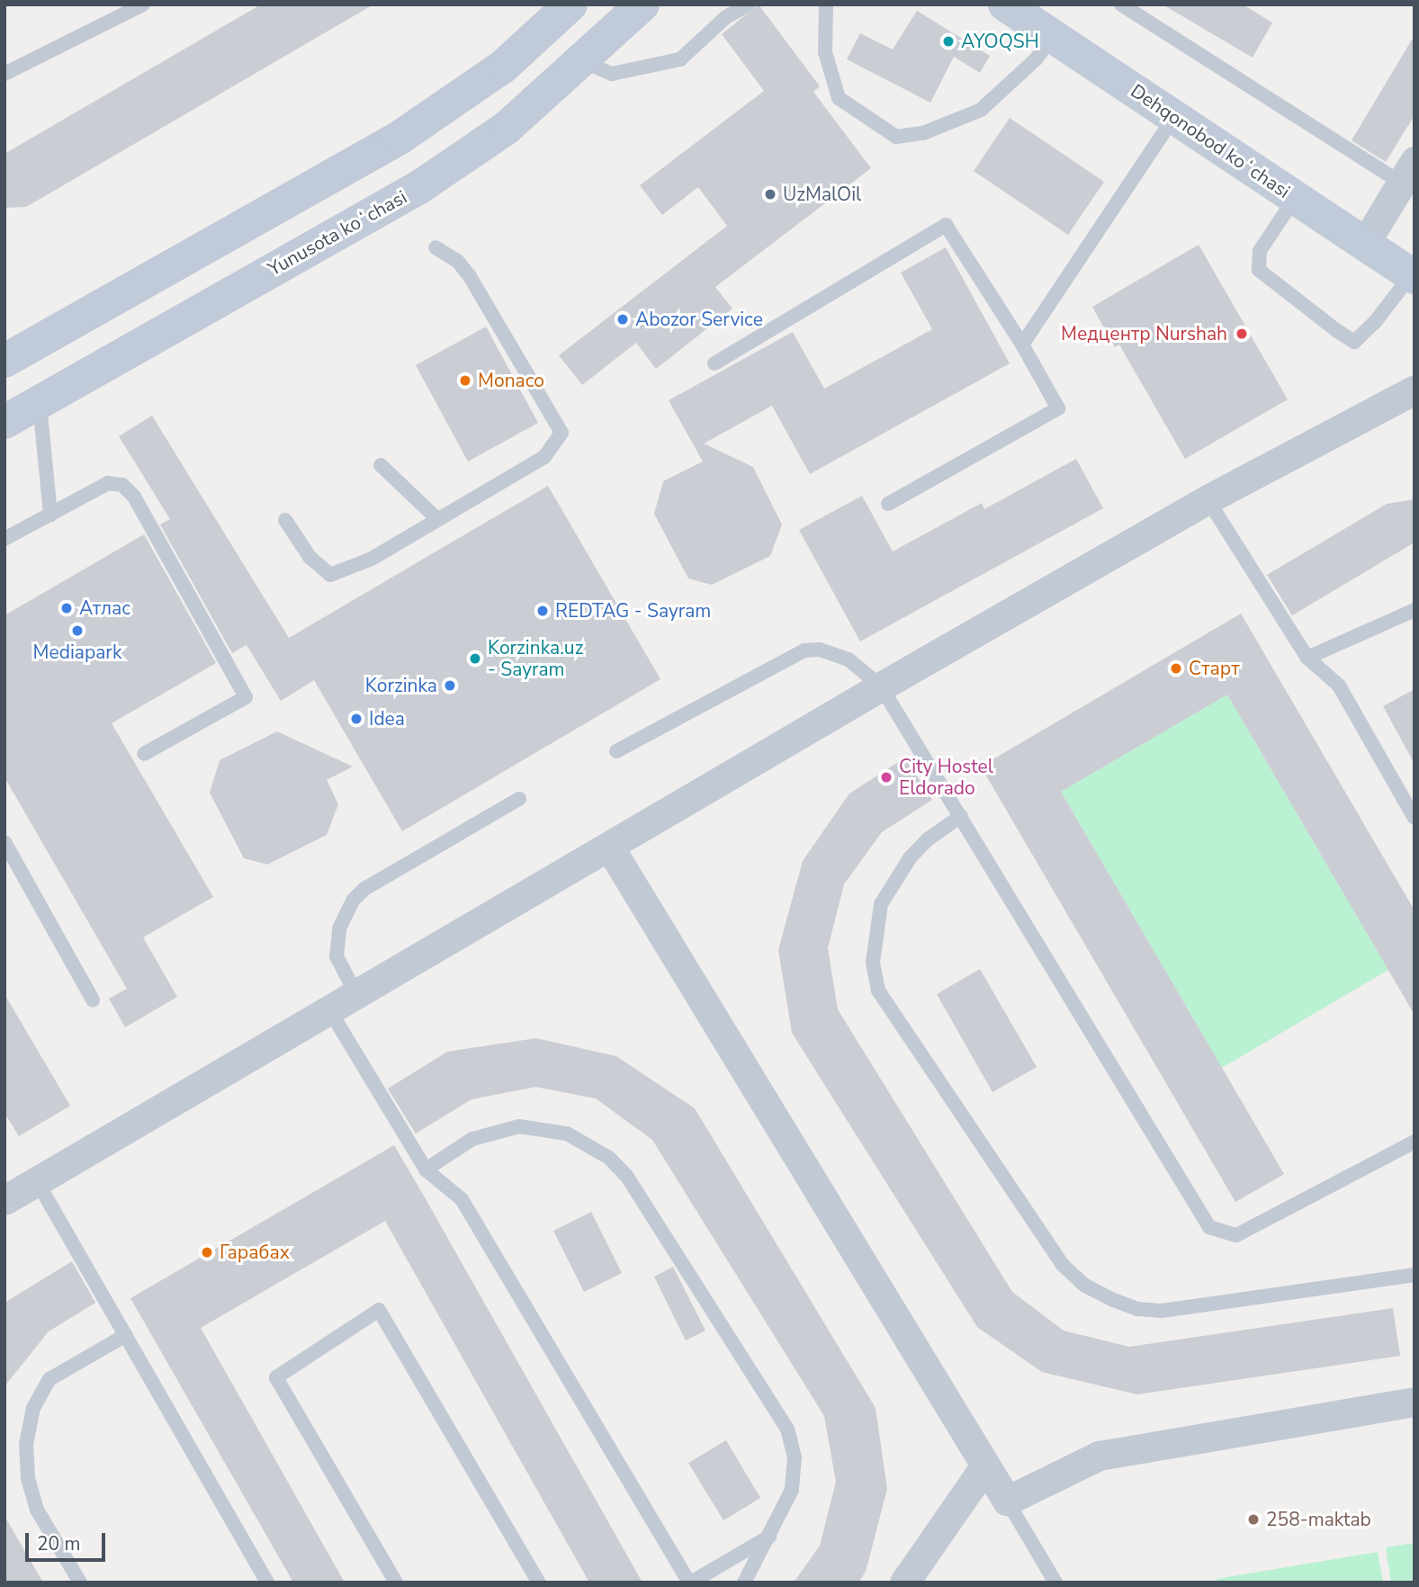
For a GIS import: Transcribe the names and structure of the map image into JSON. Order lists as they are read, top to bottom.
{
  "streets": {
    "main road": ["Dehqonobod koʻchasi", "Yunusota koʻchasi"]
  },
  "places": [
    "AYOQSH",
    "UzMalOil",
    "Abozor Service",
    "Медцентр Nurshah",
    "Monaco",
    "Атлас",
    "REDTAG - Sayram",
    "Mediapark",
    "Korzinka.uz - Sayram",
    "Старт",
    "Korzinka",
    "Idea",
    "City Hostel Eldorado",
    "Гарабах",
    "258-maktab"
  ],
  "scale_bar": "20 m"
}
